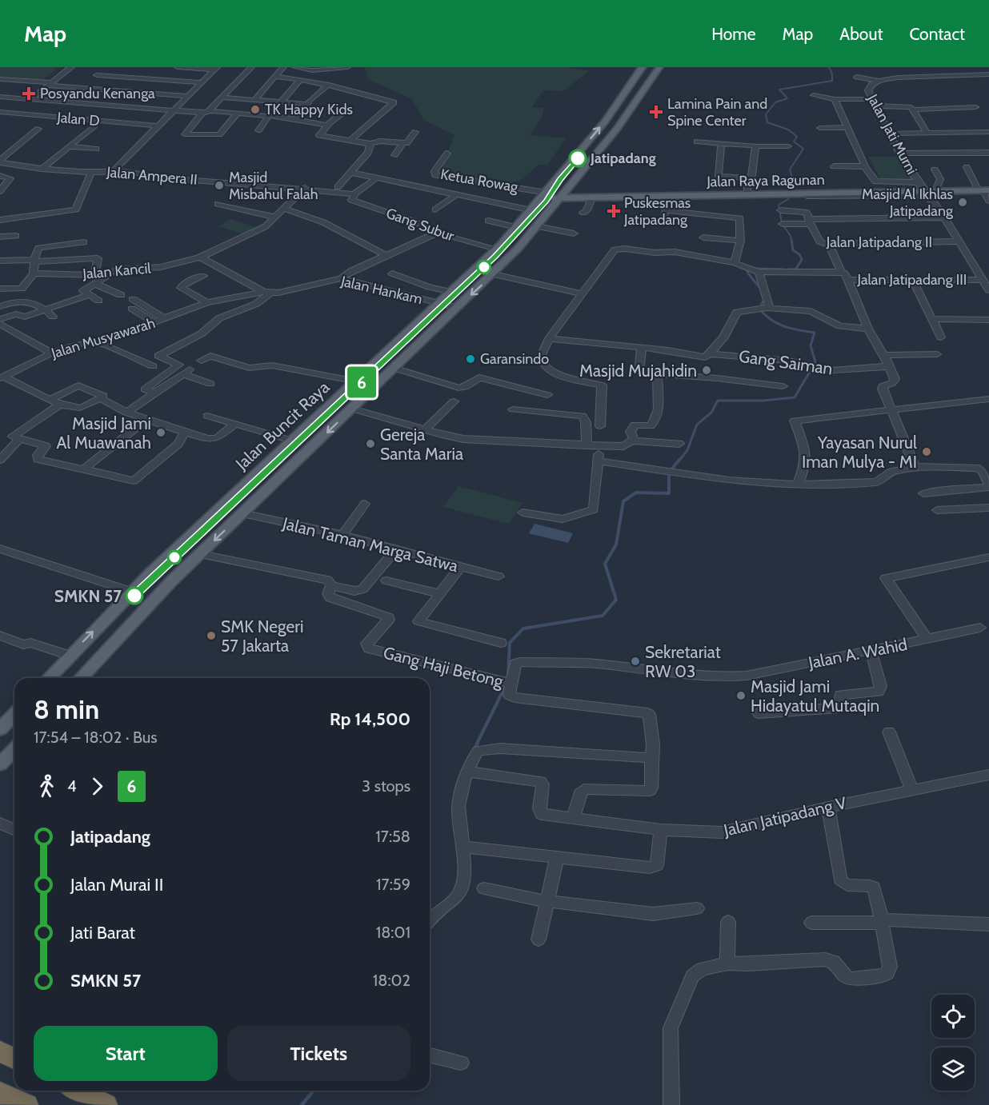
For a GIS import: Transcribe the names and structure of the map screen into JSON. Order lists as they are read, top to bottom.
{
  "streets": {
    "main road": ["Jalan Raya Ragunan", "Jalan Buncit Raya"],
    "street": [
      "Jalan D",
      "Jalan Jati Murni",
      "Jalan Ampera II",
      "Ketua Rowag",
      "Gang Subur",
      "Jalan Jatipadang II",
      "Jalan Kancil",
      "Jalan Jatipadang III",
      "Jalan Hankam",
      "Jalan Musyawarah",
      "Gang Saiman",
      "Jalan Taman Marga Satwa",
      "Jalan A. Wahid",
      "Gang Haji Betong",
      "Jalan Jatipadang V"
    ]
  },
  "crossings": [
    ["Jalan Jati Murni", "Jalan Raya Ragunan"],
    ["Jalan Jati Murni", "Jalan Jatipadang II"],
    ["Jalan Jati Murni", "Jalan Jatipadang III"],
    ["Jalan Ampera II", "Gang Subur"],
    ["Jalan Ampera II", "Jalan Kancil"],
    ["Ketua Rowag", "Jalan Buncit Raya"],
    ["Gang Subur", "Jalan Buncit Raya"],
    ["Jalan Hankam", "Jalan Musyawarah"],
    ["Jalan Hankam", "Jalan Buncit Raya"],
    ["Jalan A. Wahid", "Gang Haji Betong"]
  ],
  "places": {
    "health": ["Posyandu Kenanga", "Lamina Pain and Spine Center", "Puskesmas Jatipadang"],
    "other": [
      "TK Happy Kids",
      "Jatipadang",
      "Masjid Misbahul Falah",
      "Masjid Al Ikhlas Jatipadang",
      "Garansindo",
      "Masjid Mujahidin",
      "Masjid Jami Al Muawanah",
      "Gereja Santa Maria",
      "Yayasan Nurul Iman Mulya - MI",
      "SMKN 57",
      "SMK Negeri 57 Jakarta",
      "Sekretariat RW 03",
      "Masjid Jami Hidayatul Mutaqin"
    ]
  },
  "lines": ["bus line 6"],
  "page": {
    "header": "Map",
    "nav": [
      "Home",
      "Map",
      "About",
      "Contact"
    ],
    "on_map": "6",
    "heading": ["8 min", "17:54 – 18:02 · Bus", "Rp 14,500"],
    "legs": ["4", "6", "3 stops"],
    "list": [
      {
        "name": "Jatipadang",
        "value": "17:58"
      },
      {
        "name": "Jalan Murai II",
        "value": "17:59"
      },
      {
        "name": "Jati Barat",
        "value": "18:01"
      },
      {
        "name": "SMKN 57",
        "value": "18:02"
      }
    ],
    "buttons": ["Start", "Tickets"]
  }
}
